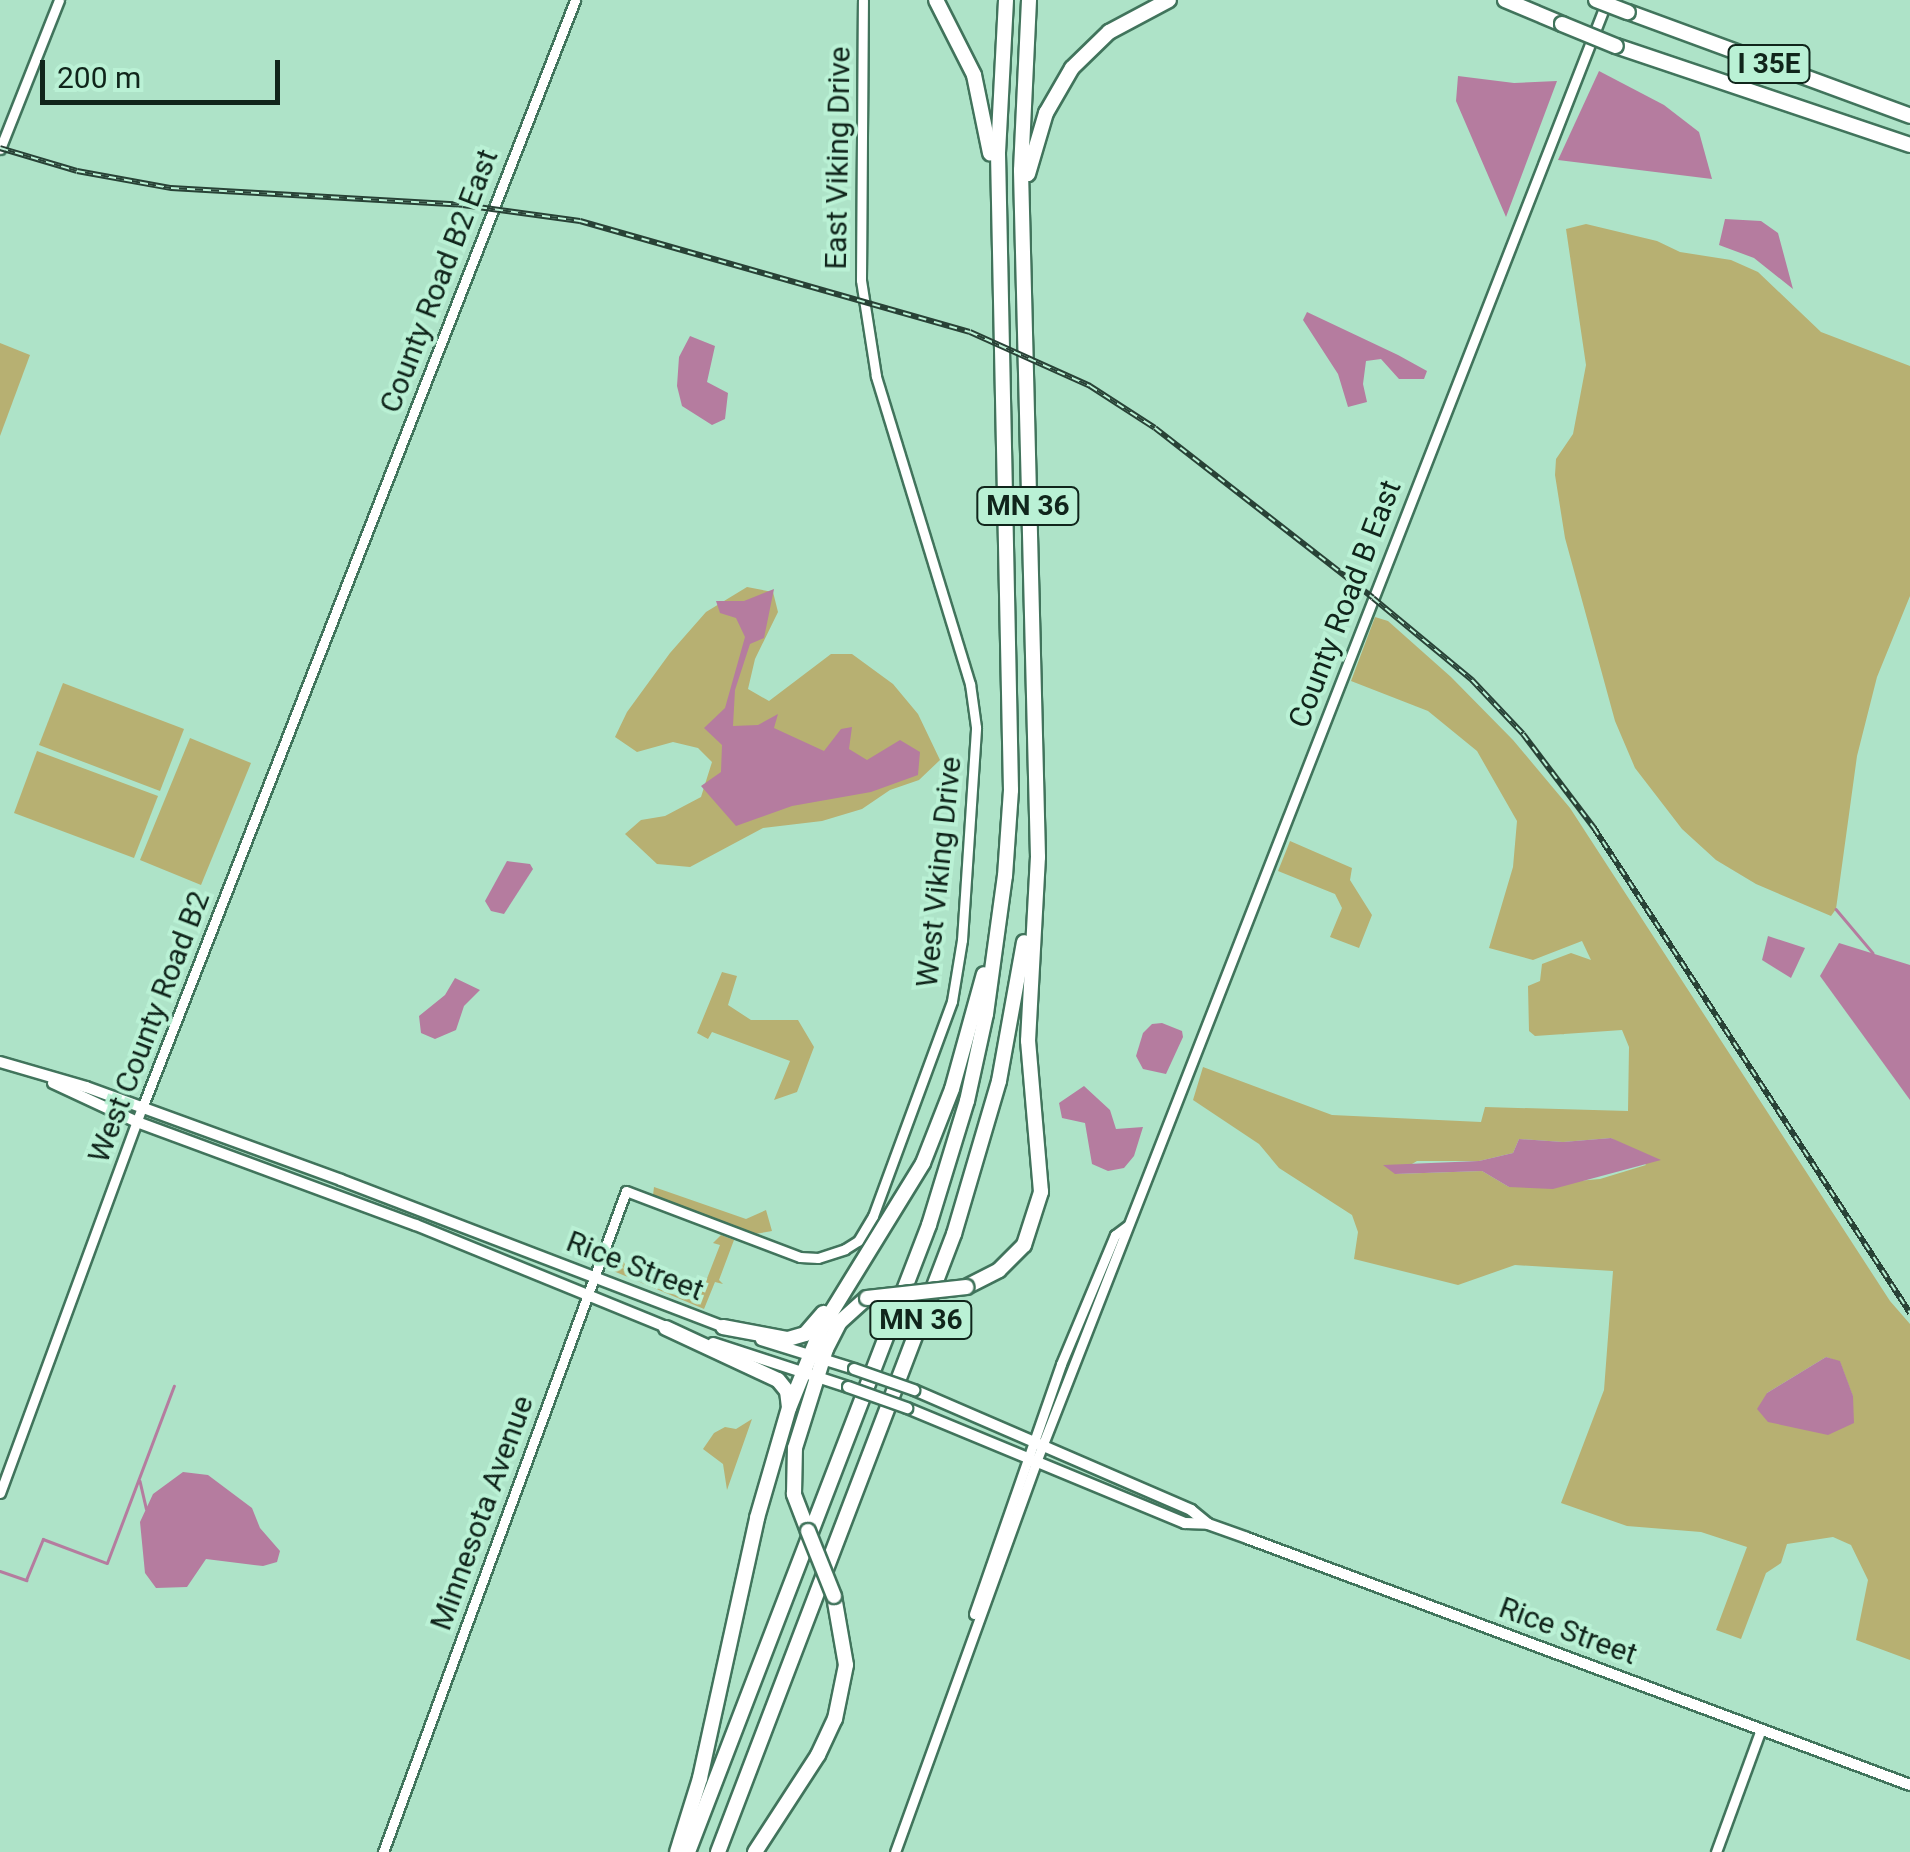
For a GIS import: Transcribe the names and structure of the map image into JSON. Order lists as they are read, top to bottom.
{
  "streets": {
    "highway": ["I 35E", "MN 36"],
    "main road": ["Rice Street"],
    "street": [
      "East Viking Drive",
      "County Road B2 East",
      "County Road B East",
      "West Viking Drive",
      "West County Road B2",
      "Minnesota Avenue"
    ]
  },
  "crossings": [
    ["East Viking Drive", "West Viking Drive"],
    ["County Road B2 East", "West County Road B2"],
    ["County Road B East", "Rice Street"],
    ["West Viking Drive", "Minnesota Avenue"],
    ["West County Road B2", "Rice Street"],
    ["Rice Street", "Minnesota Avenue"]
  ],
  "scale_bar": "200 m"
}
